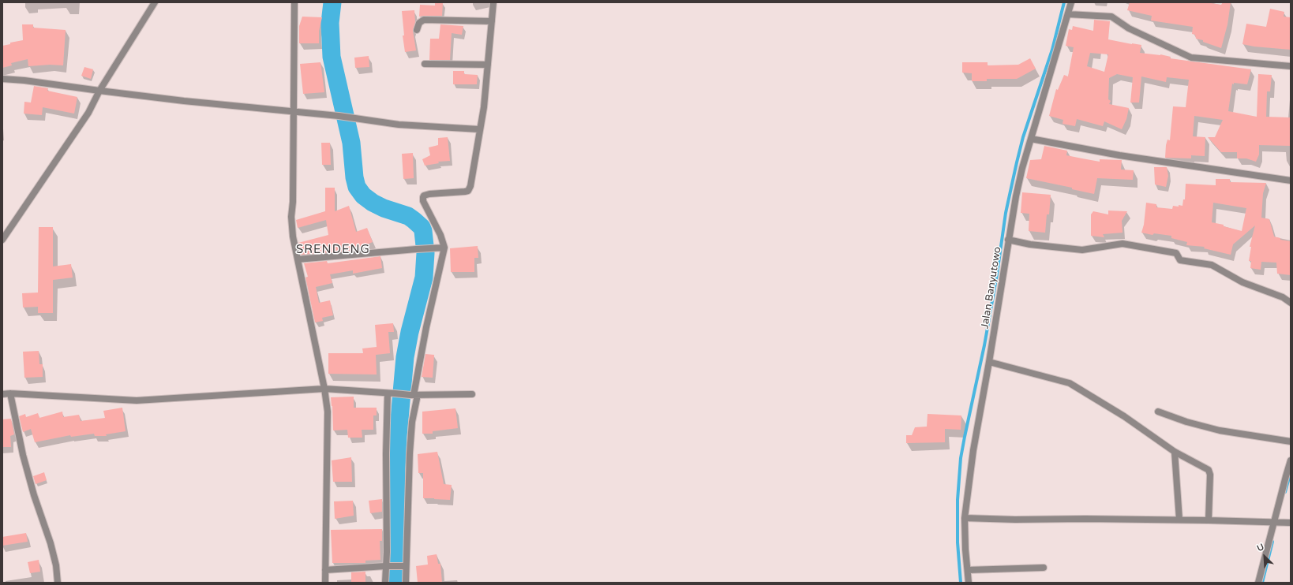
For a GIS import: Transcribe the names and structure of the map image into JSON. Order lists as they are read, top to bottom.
{
  "streets": {
    "street": ["Jalan Banyutowo"]
  },
  "districts": ["SRENDENG"],
  "north": "top left"
}
